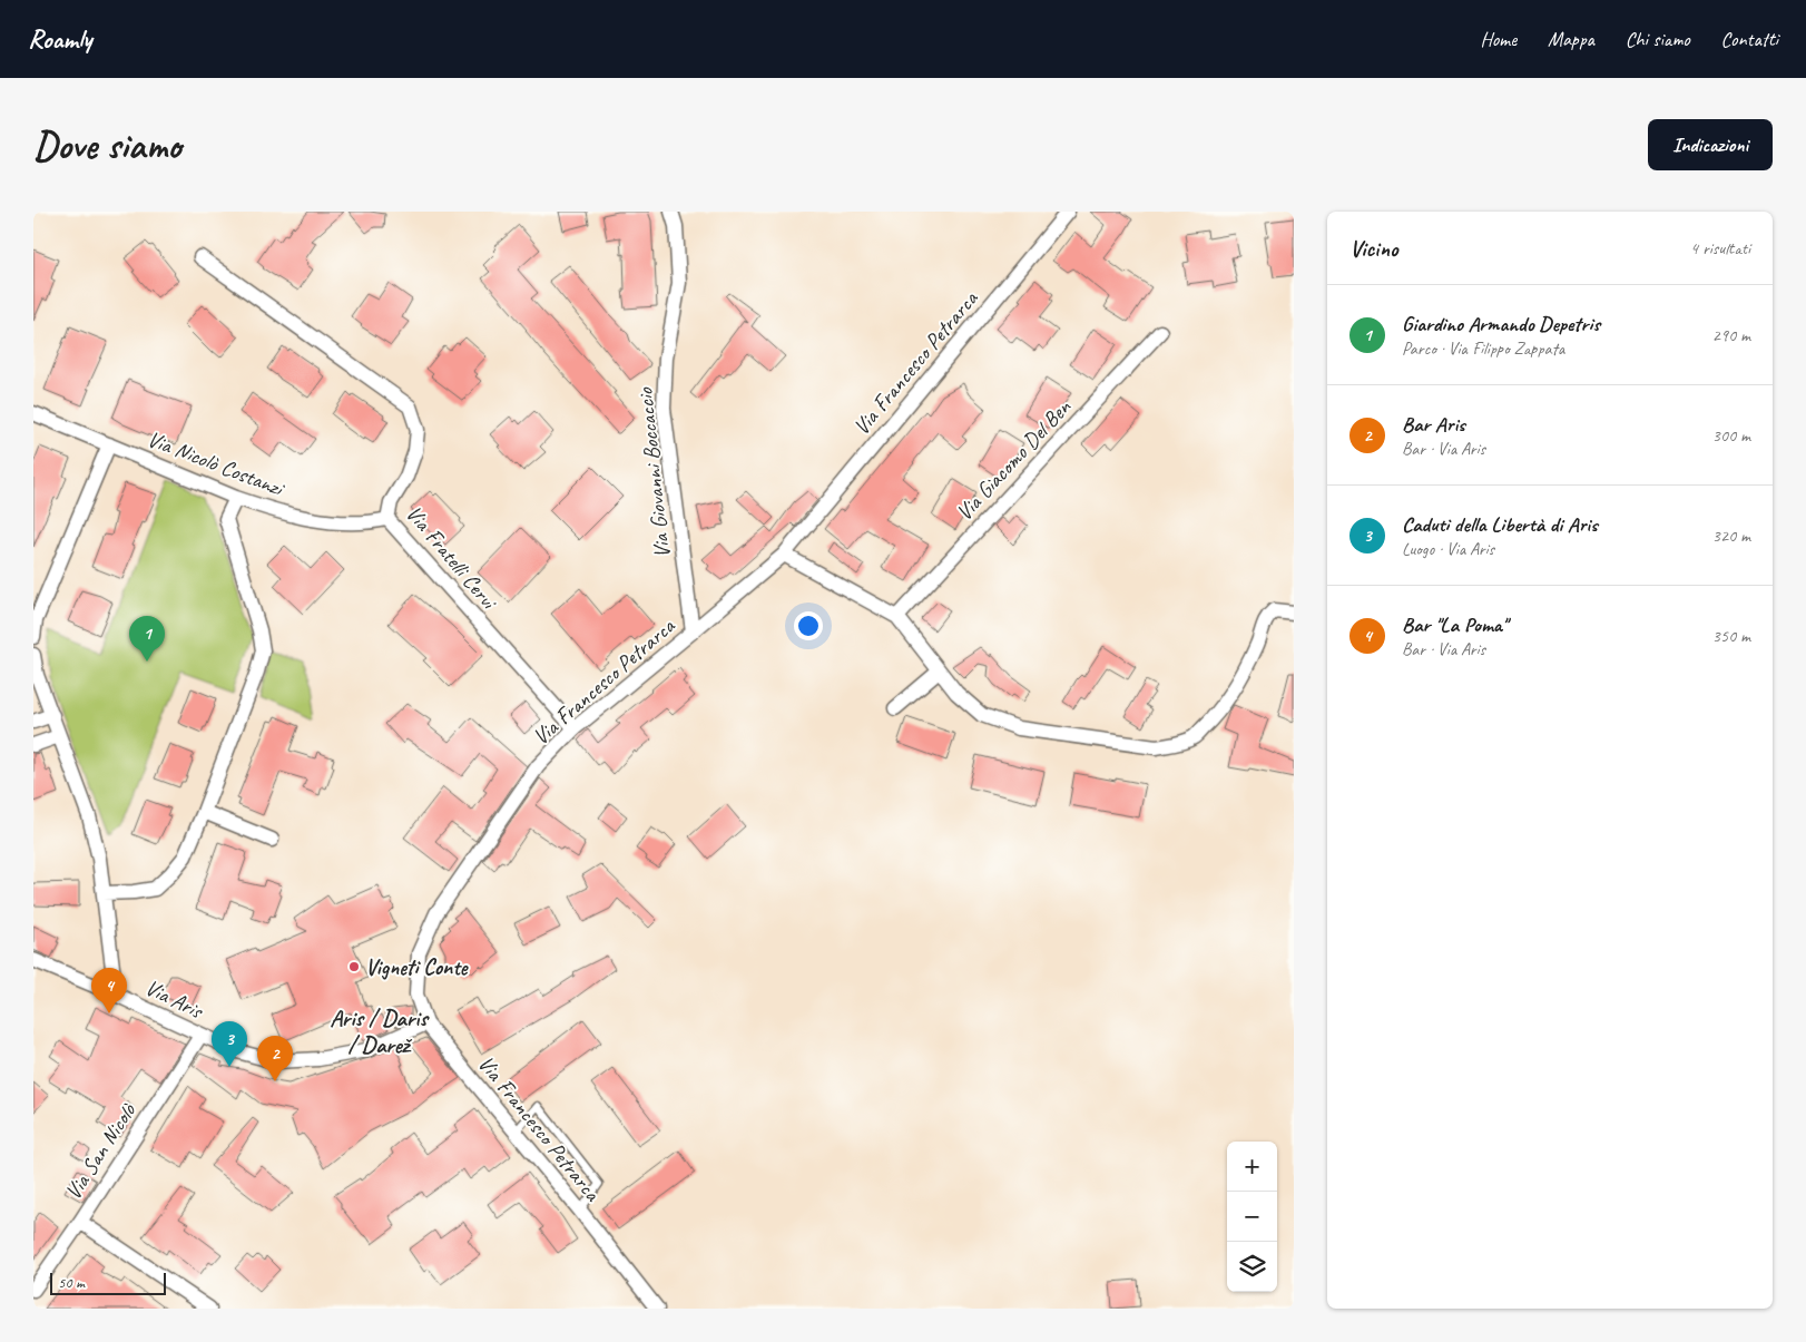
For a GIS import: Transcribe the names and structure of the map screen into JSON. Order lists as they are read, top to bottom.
{
  "streets": {
    "street": [
      "Via Francesco Petrarca",
      "Via Giacomo Del Ben",
      "Via Nicolò Costanzi",
      "Via Giovanni Boccaccio",
      "Via Fratelli Cervi",
      "Via Aris",
      "Via San Nicolò"
    ]
  },
  "crossings": [
    ["Via Francesco Petrarca", "Via Giovanni Boccaccio"],
    ["Via Francesco Petrarca", "Via Fratelli Cervi"],
    ["Via Francesco Petrarca", "Via Aris"],
    ["Via Nicolò Costanzi", "Via Fratelli Cervi"],
    ["Via Aris", "Via San Nicolò"]
  ],
  "districts": ["Aris / Daris / Darež"],
  "places": ["Vigneti Conte"],
  "scale_bar": "50 m",
  "page": {
    "header": "Roamly",
    "nav": [
      "Home",
      "Mappa",
      "Chi siamo",
      "Contatti"
    ],
    "buttons": "Indicazioni",
    "title": "Dove siamo",
    "heading": ["Vicino", "4 risultati"],
    "list": [
      {
        "mark": "1",
        "name": "Giardino Armando Depetris",
        "note": "Parco · Via Filippo Zappata",
        "value": "290 m"
      },
      {
        "mark": "2",
        "name": "Bar Aris",
        "note": "Bar · Via Aris",
        "value": "300 m"
      },
      {
        "mark": "3",
        "name": "Caduti della Libertà di Aris",
        "note": "Luogo · Via Aris",
        "value": "320 m"
      },
      {
        "mark": "4",
        "name": "Bar \"La Poma\"",
        "note": "Bar · Via Aris",
        "value": "350 m"
      }
    ],
    "pins": [
      "1",
      "4",
      "3",
      "2"
    ],
    "map_buttons": ["+", "−"],
    "scale": "50 m"
  }
}
